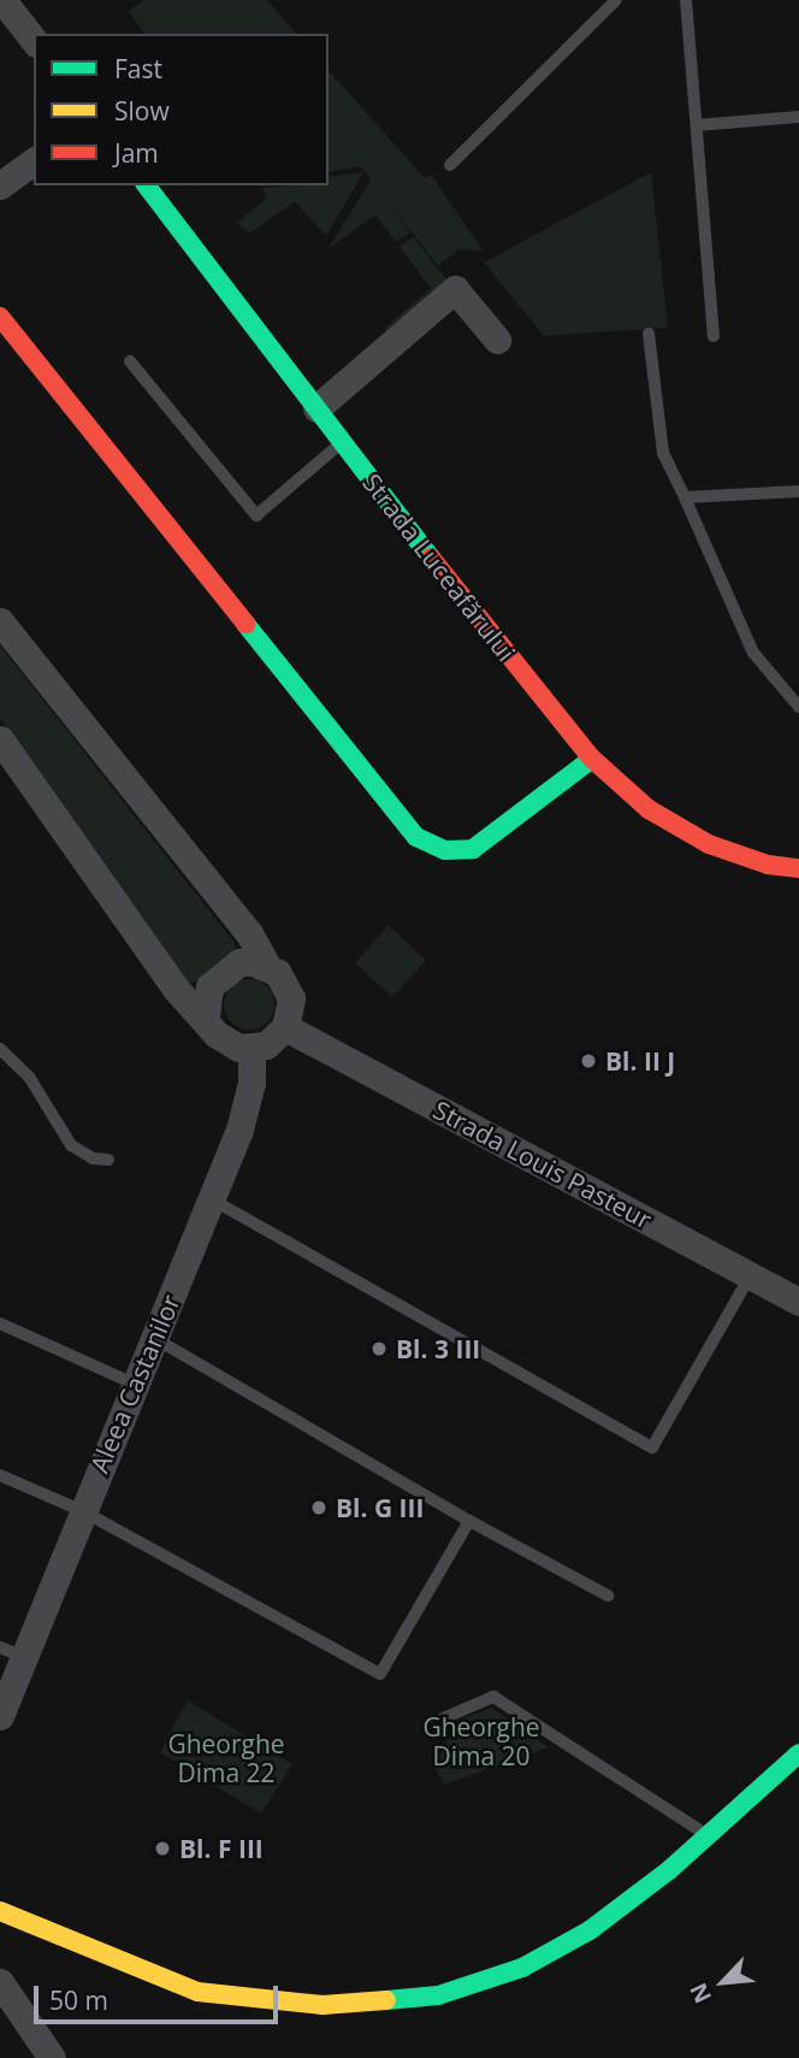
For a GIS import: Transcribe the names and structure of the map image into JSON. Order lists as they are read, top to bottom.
{
  "streets": {
    "street": ["Strada Luceafărului", "Strada Louis Pasteur", "Aleea Castanilor"]
  },
  "crossings": [
    ["Strada Louis Pasteur", "Aleea Castanilor"]
  ],
  "parks": ["Gheorghe Dima 20", "Gheorghe Dima 22"],
  "places": [
    "Bl. II J",
    "Bl. 3 III",
    "Bl. G III",
    "Bl. F III"
  ],
  "legend": ["Fast", "Slow", "Jam"],
  "scale_bar": "50 m",
  "north": "bottom left"
}
